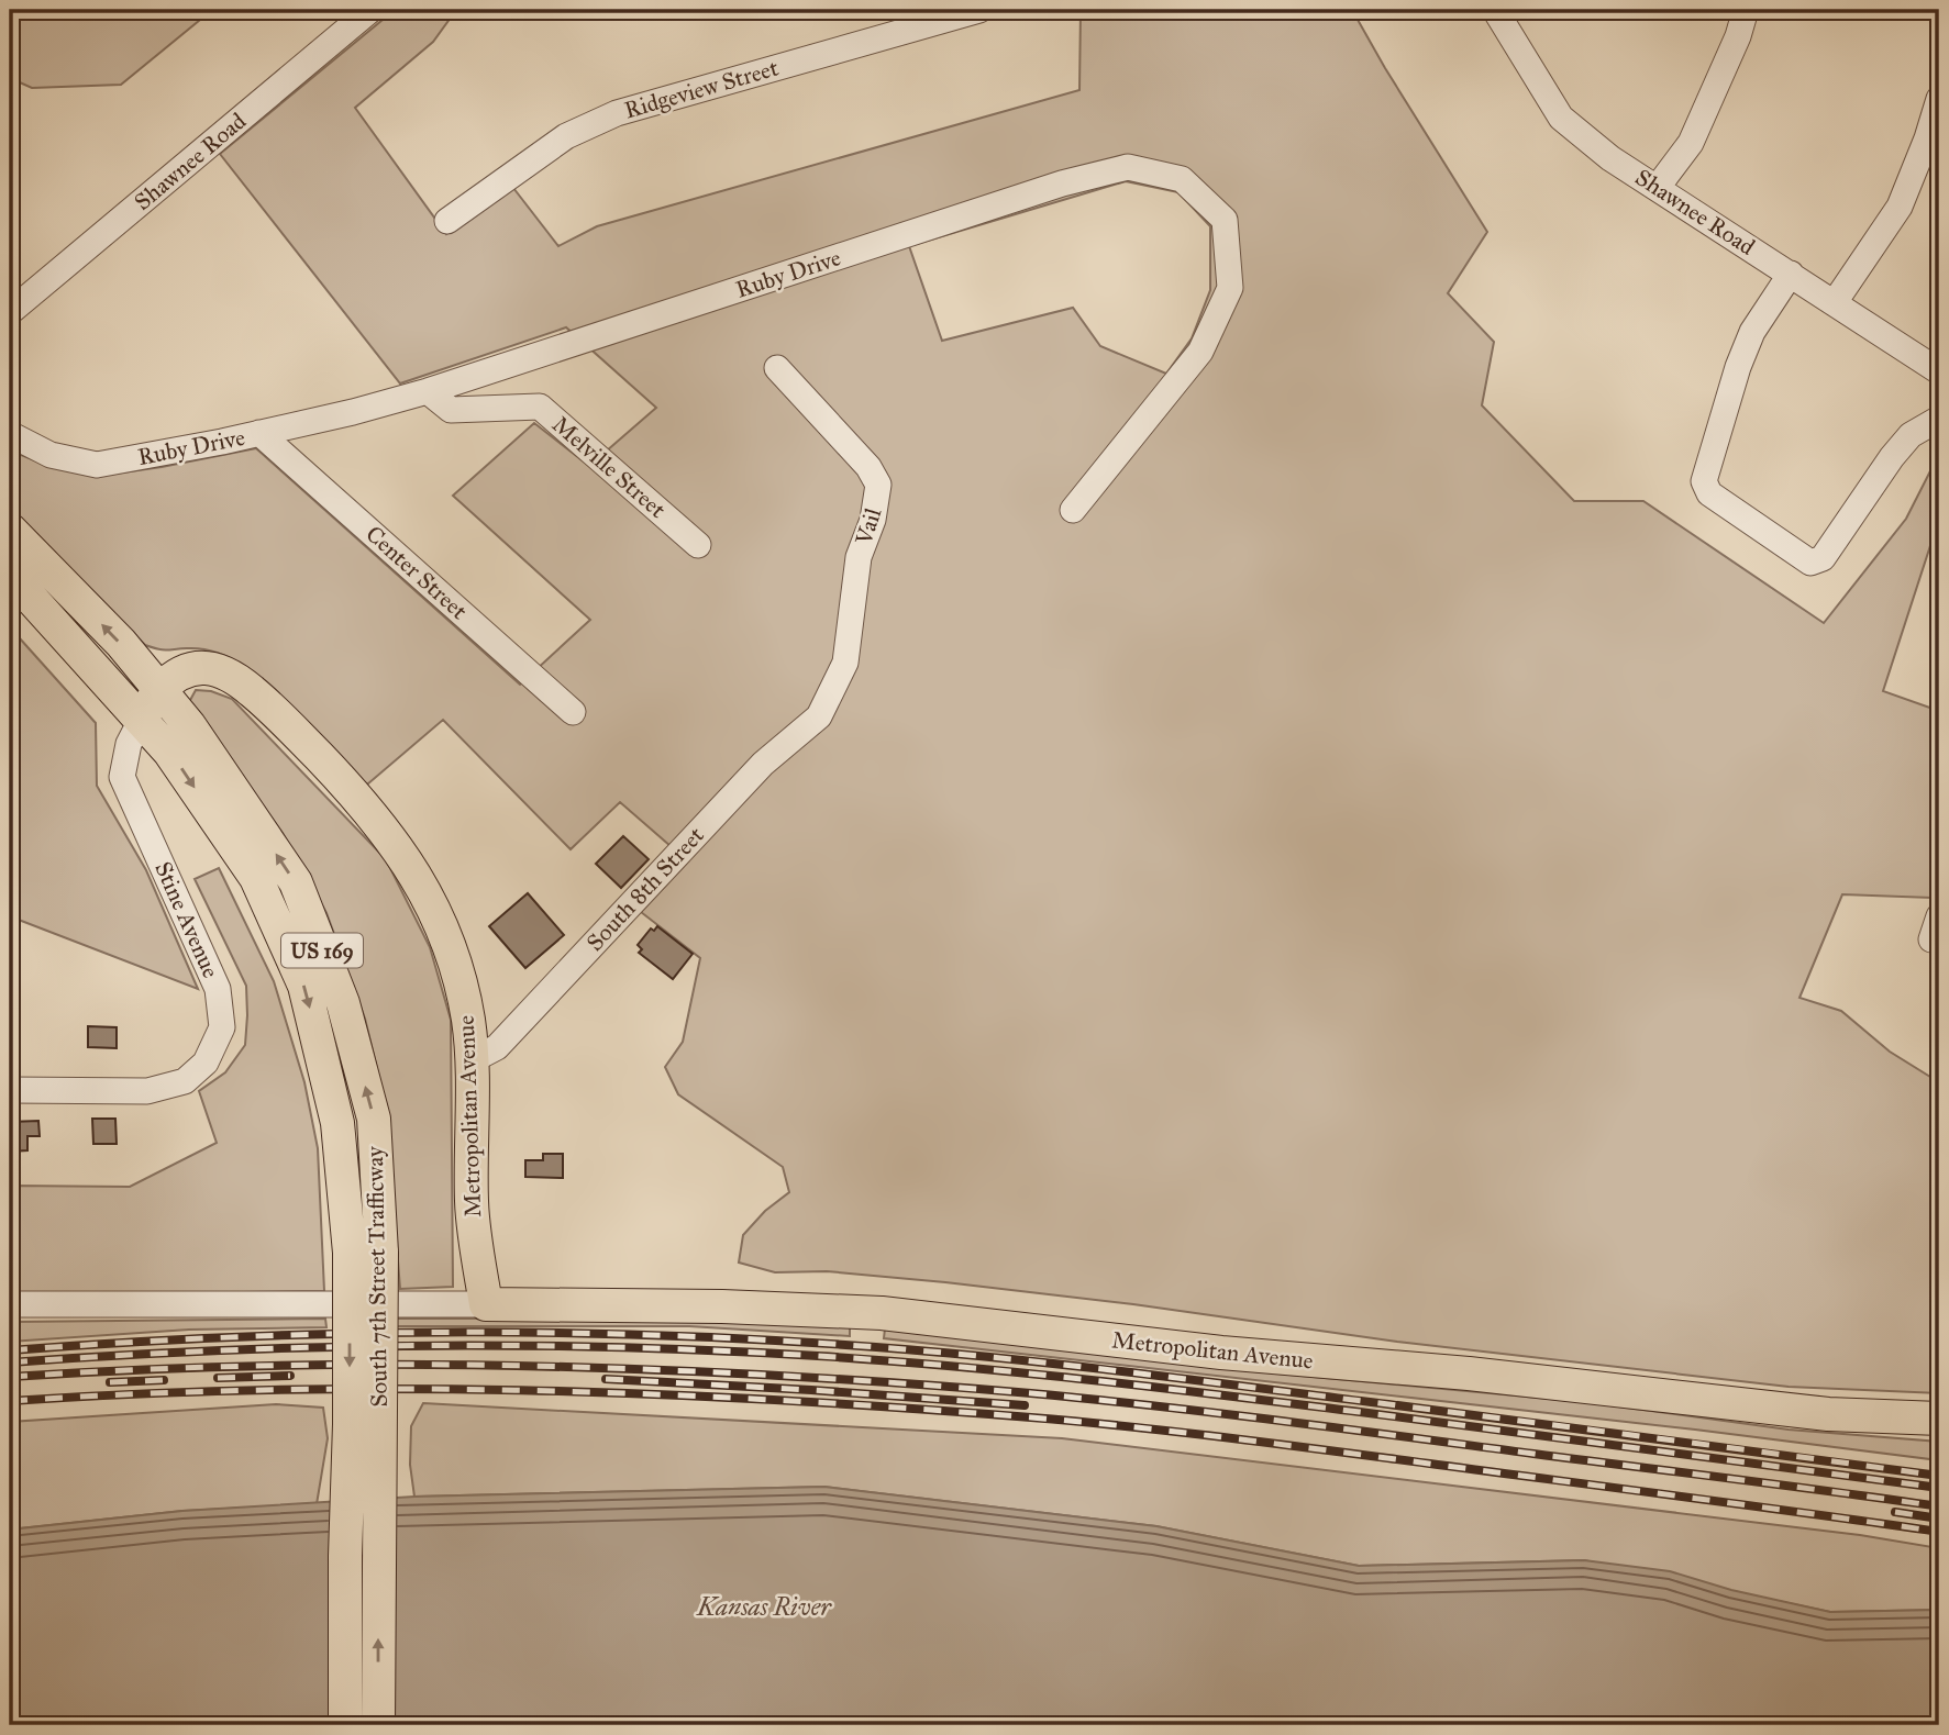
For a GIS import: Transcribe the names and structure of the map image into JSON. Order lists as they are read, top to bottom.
{
  "streets": {
    "main road": ["US 169", "Metropolitan Avenue", "South 7th Street Trafficway"],
    "street": [
      "Ridgeview Street",
      "Shawnee Road",
      "Ruby Drive",
      "Melville Street",
      "Vail",
      "Center Street",
      "South 8th Street",
      "Stine Avenue"
    ]
  },
  "crossings": [
    ["Ruby Drive", "Melville Street"],
    ["Ruby Drive", "Center Street"],
    ["Vail", "South 8th Street"],
    ["South 8th Street", "Metropolitan Avenue"],
    ["Stine Avenue", "South 7th Street Trafficway"],
    ["Metropolitan Avenue", "South 7th Street Trafficway"]
  ],
  "water": ["Kansas River"]
}
